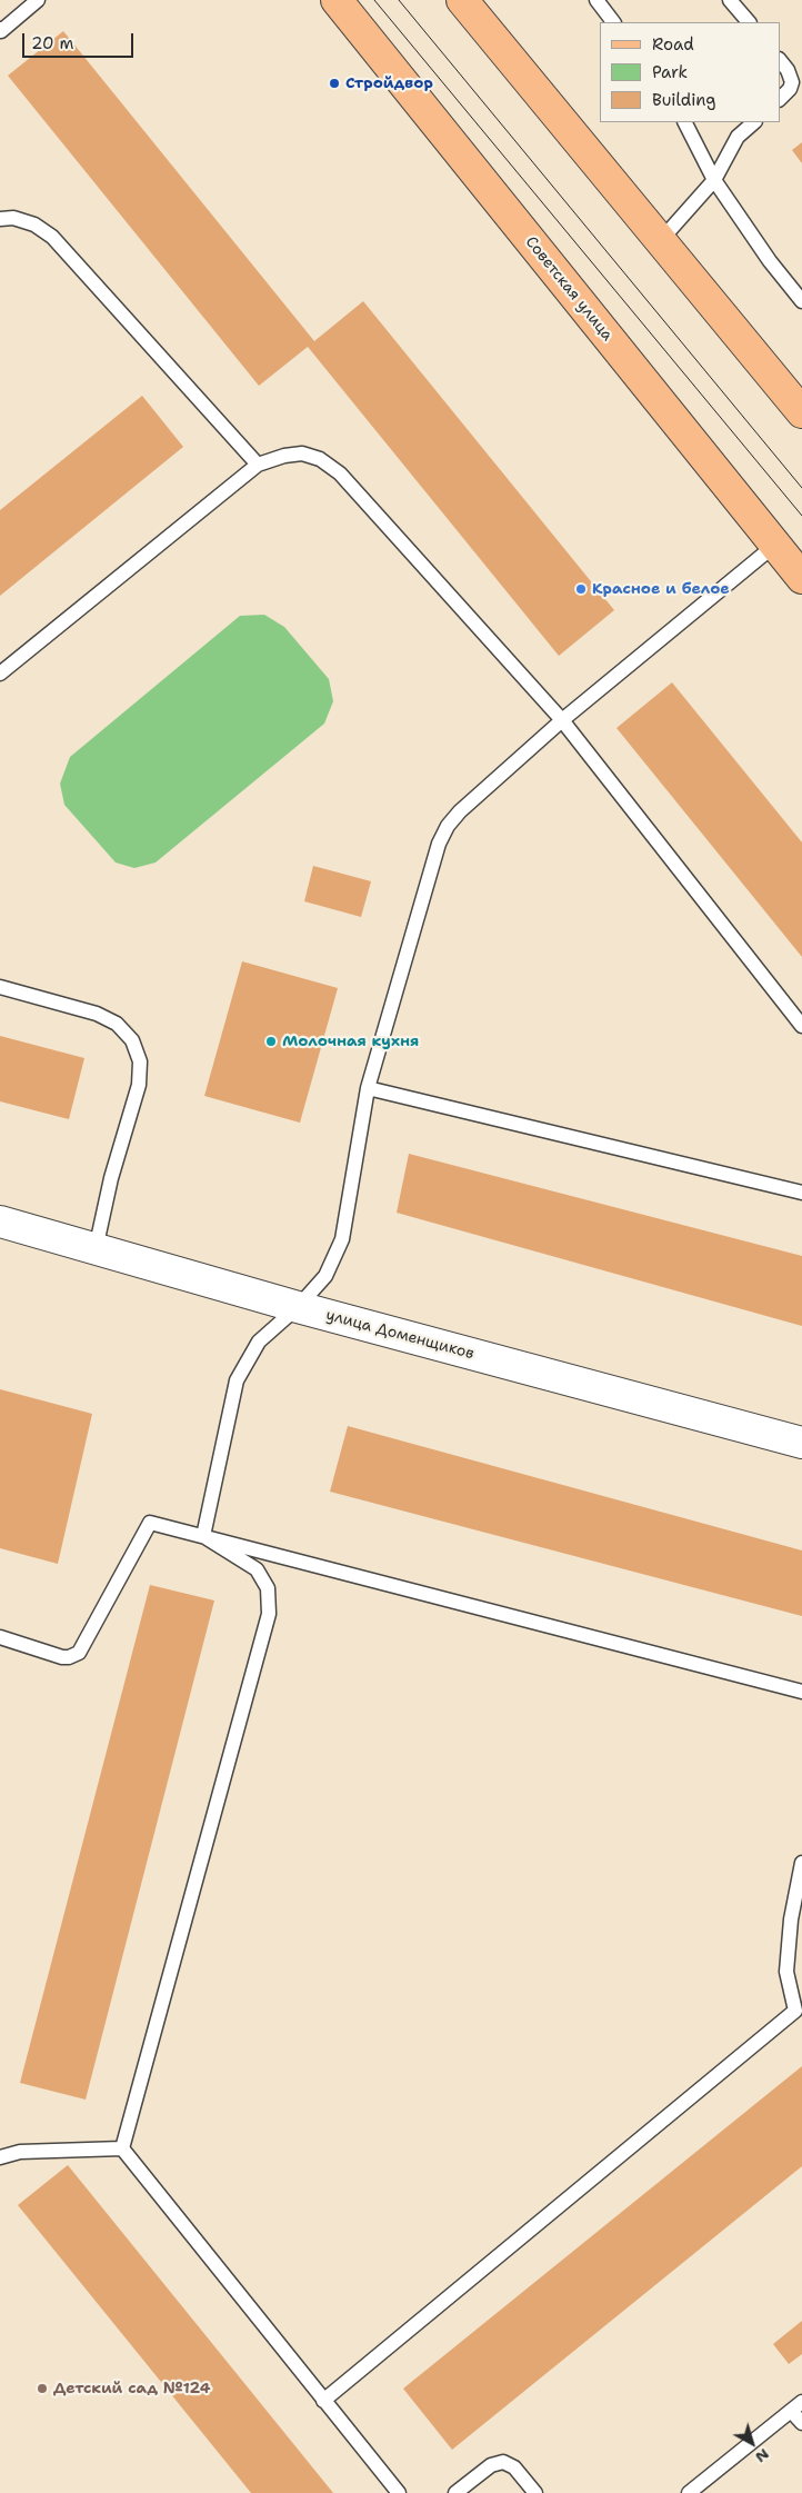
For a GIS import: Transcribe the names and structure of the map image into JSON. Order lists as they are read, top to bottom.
{
  "streets": {
    "main road": ["Советская улица"],
    "street": ["улица Доменщиков"]
  },
  "places": [
    "Стройдвор",
    "Красное и белое",
    "Молочная кухня",
    "Детский сад №124"
  ],
  "legend": ["Road", "Park", "Building"],
  "scale_bar": "20 m",
  "north": "bottom right"
}
